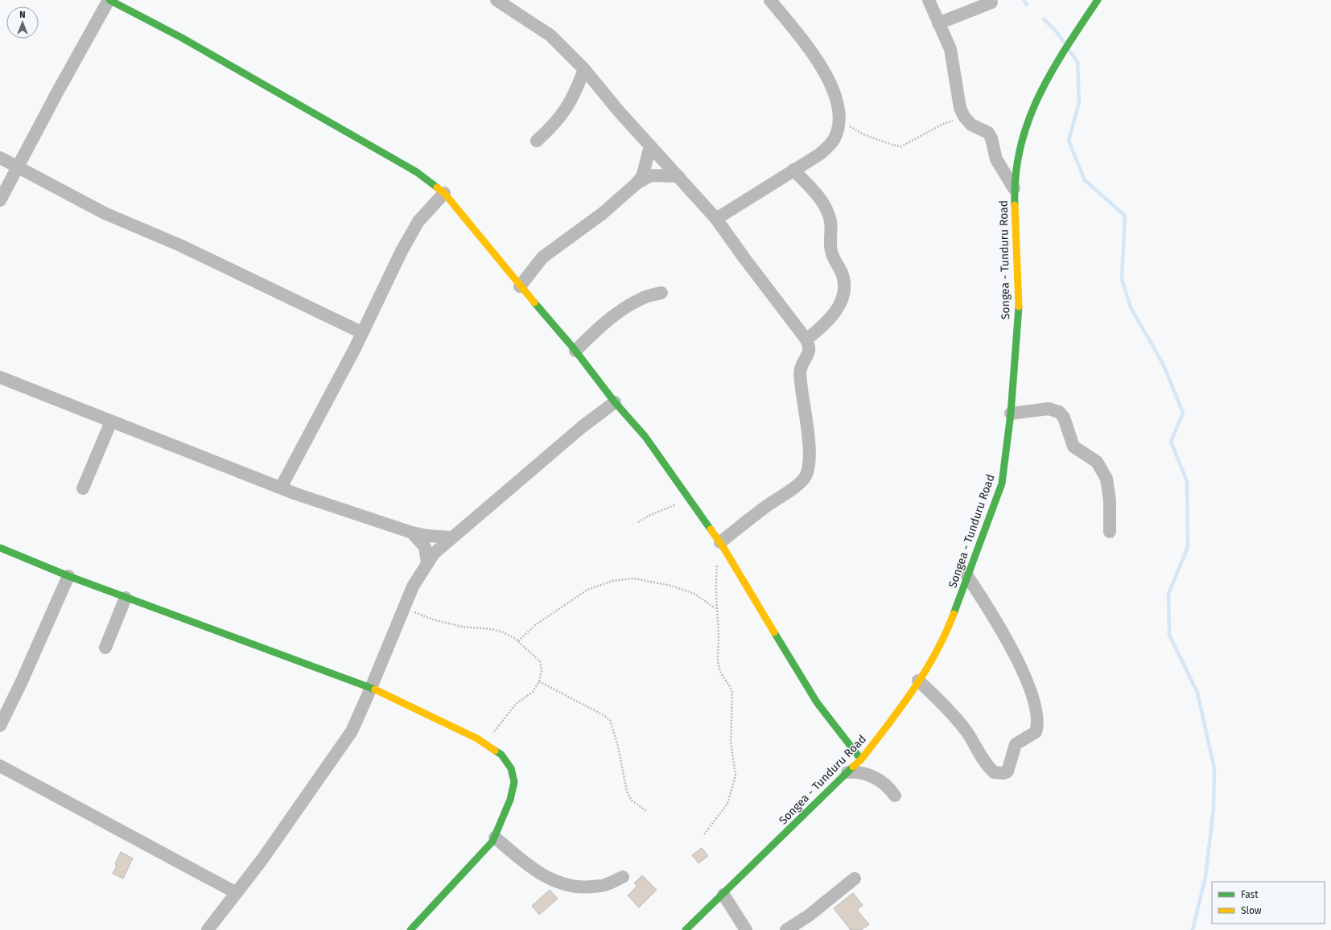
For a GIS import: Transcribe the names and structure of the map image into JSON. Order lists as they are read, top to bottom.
{
  "streets": {
    "main road": ["Songea - Tunduru Road"]
  },
  "legend": ["Fast", "Slow"],
  "north": "top"
}
